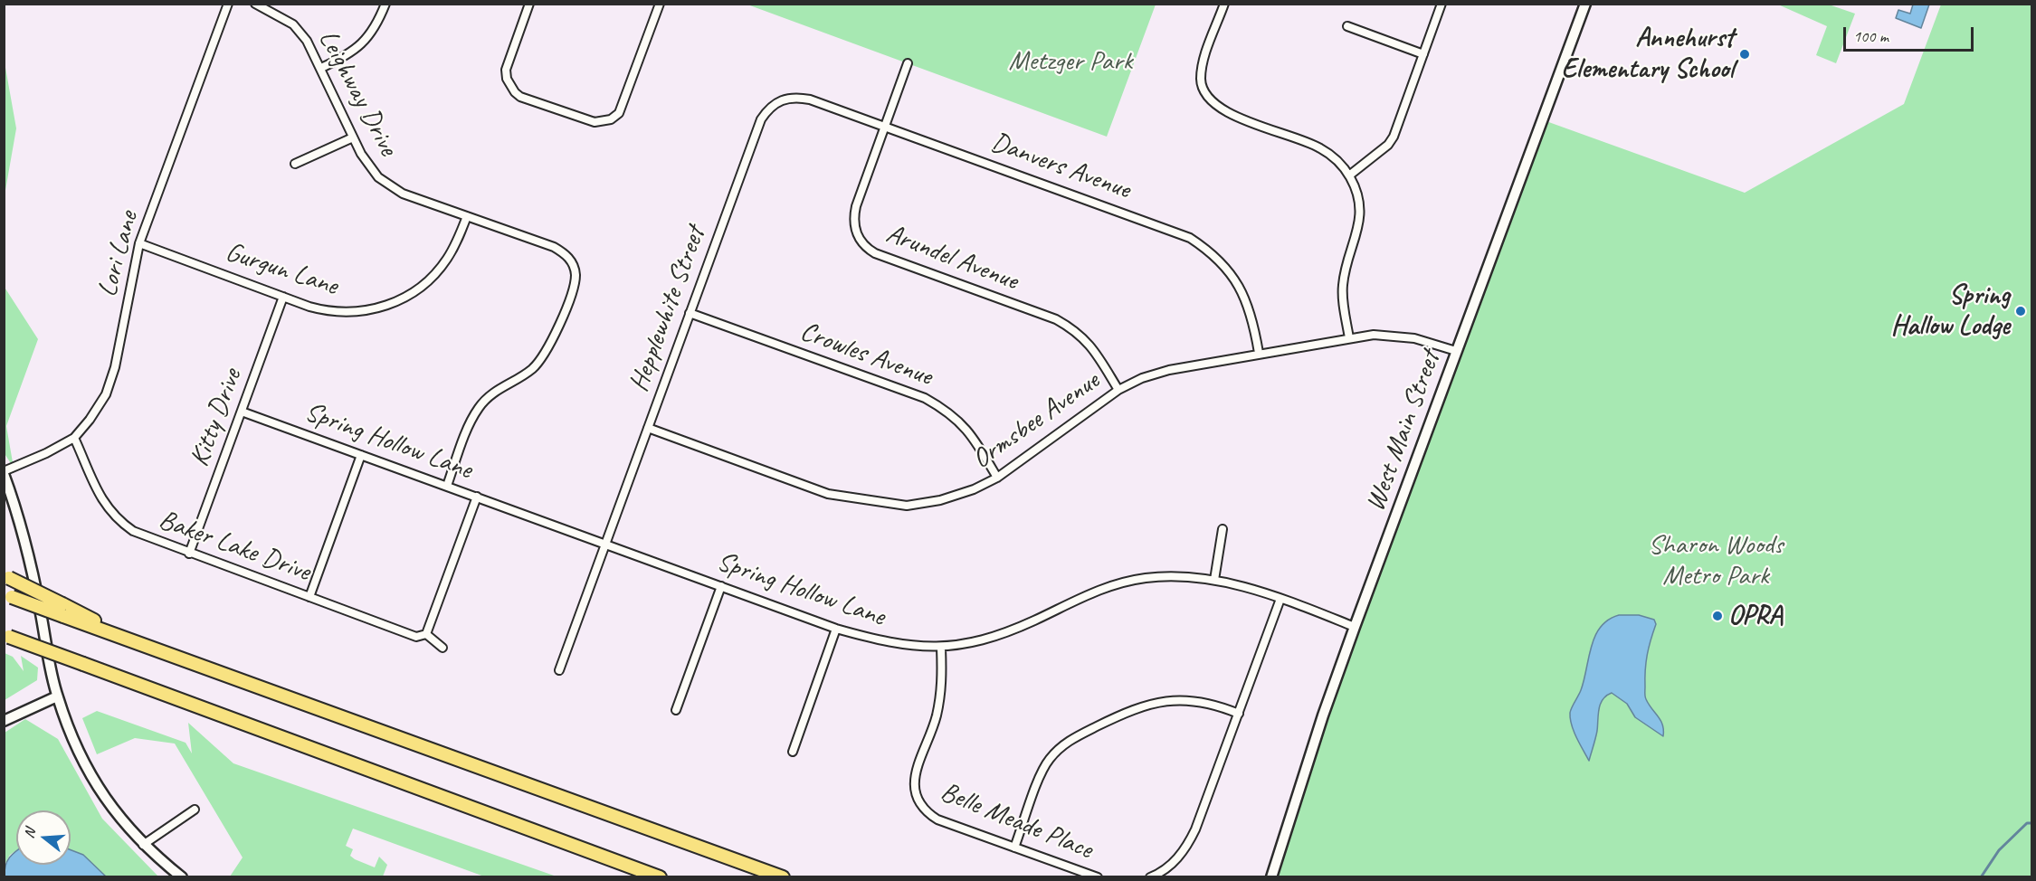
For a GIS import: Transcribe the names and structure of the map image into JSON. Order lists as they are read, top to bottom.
{
  "streets": {
    "main road": ["West Main Street"],
    "street": [
      "Leighway Drive",
      "Danvers Avenue",
      "Lori Lane",
      "Arundel Avenue",
      "Gurgun Lane",
      "Hepplewhite Street",
      "Crowles Avenue",
      "Kitty Drive",
      "Ormsbee Avenue",
      "Spring Hollow Lane",
      "Baker Lake Drive",
      "Belle Meade Place"
    ]
  },
  "crossings": [
    ["Leighway Drive", "Gurgun Lane"],
    ["Leighway Drive", "Spring Hollow Lane"],
    ["Danvers Avenue", "Arundel Avenue"],
    ["Danvers Avenue", "Hepplewhite Street"],
    ["Danvers Avenue", "Ormsbee Avenue"],
    ["Lori Lane", "Gurgun Lane"],
    ["Lori Lane", "Baker Lake Drive"],
    ["Arundel Avenue", "Ormsbee Avenue"],
    ["Gurgun Lane", "Kitty Drive"],
    ["Hepplewhite Street", "Crowles Avenue"],
    ["Hepplewhite Street", "Ormsbee Avenue"],
    ["Hepplewhite Street", "Spring Hollow Lane"],
    ["Crowles Avenue", "Ormsbee Avenue"],
    ["Kitty Drive", "Spring Hollow Lane"],
    ["Kitty Drive", "Baker Lake Drive"],
    ["Ormsbee Avenue", "West Main Street"],
    ["West Main Street", "Spring Hollow Lane"],
    ["Spring Hollow Lane", "Belle Meade Place"]
  ],
  "parks": ["Metzger Park", "Sharon Woods Metro Park"],
  "places": ["Annehurst Elementary School", "Spring Hallow Lodge", "OPRA"],
  "scale_bar": "100 m",
  "north": "left"
}
